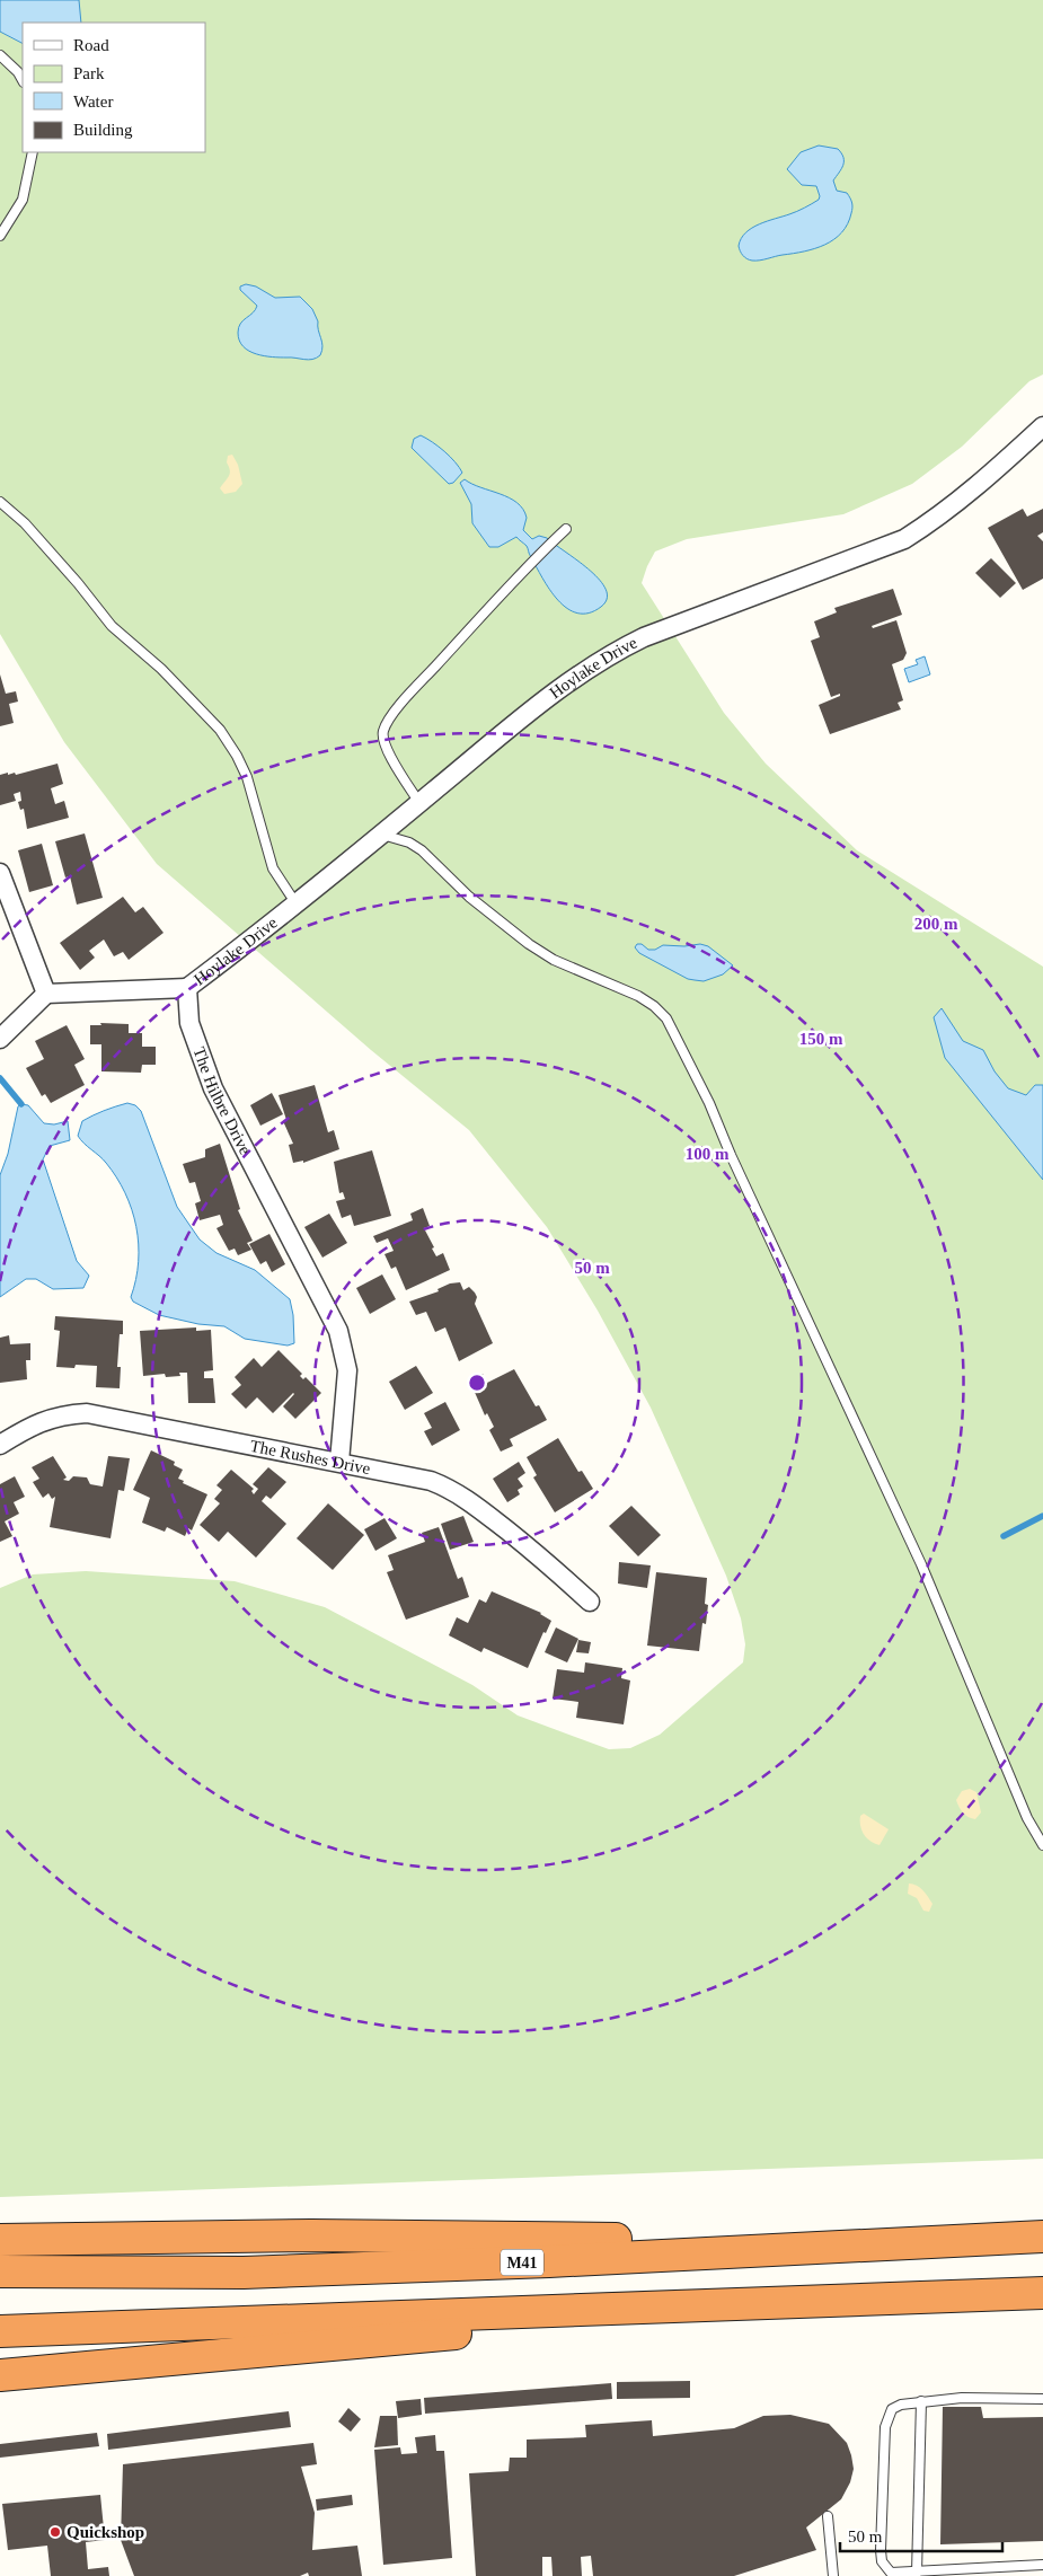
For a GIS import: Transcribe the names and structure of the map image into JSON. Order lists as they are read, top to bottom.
{
  "streets": {
    "highway": ["M41"],
    "street": ["Hoylake Drive", "The Hilbre Drive", "The Rushes Drive"]
  },
  "crossings": [
    ["Hoylake Drive", "The Hilbre Drive"],
    ["The Hilbre Drive", "The Rushes Drive"]
  ],
  "places": ["Quickshop"],
  "legend": [
    "Road",
    "Park",
    "Water",
    "Building"
  ],
  "scale_bar": "50 m",
  "rings": [
    "200 m",
    "150 m",
    "100 m",
    "50 m"
  ]
}
